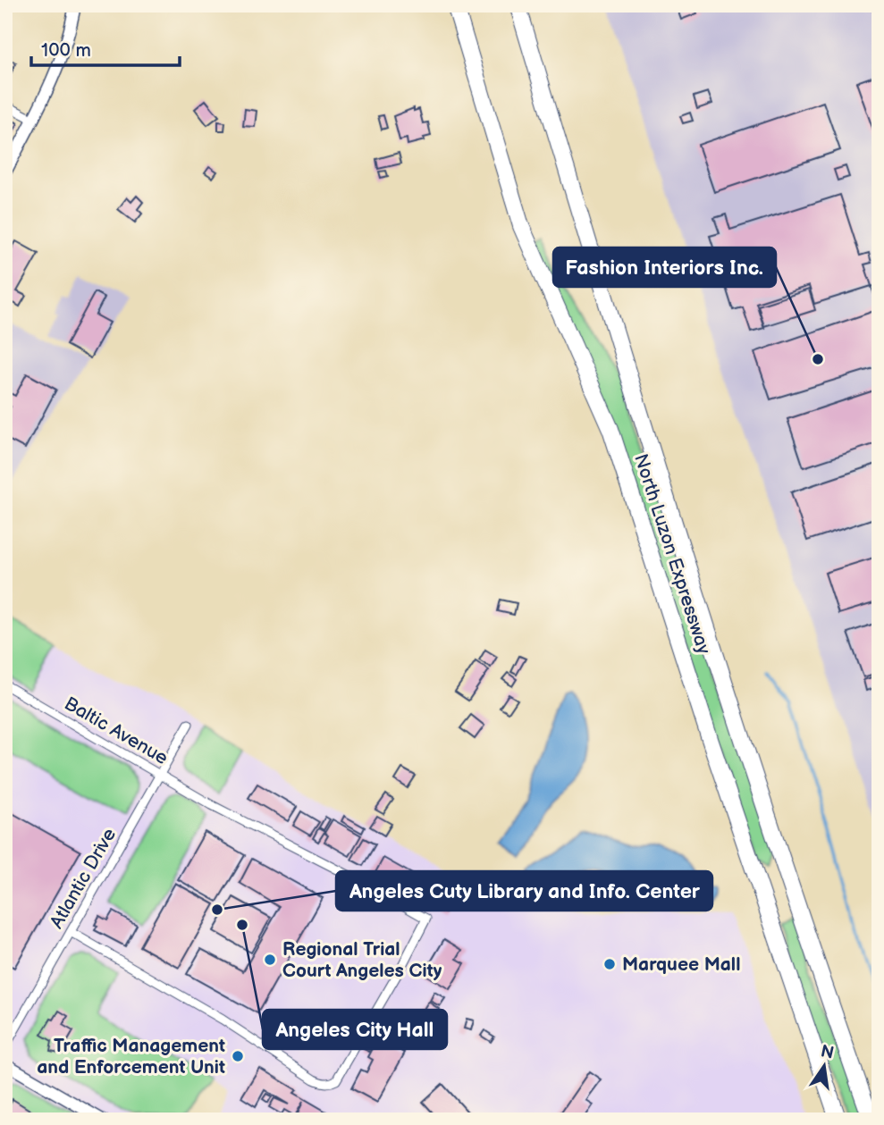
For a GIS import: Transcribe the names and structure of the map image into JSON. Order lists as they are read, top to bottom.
{
  "streets": {
    "highway": ["North Luzon Expressway"],
    "street": ["Baltic Avenue", "Atlantic Drive"]
  },
  "crossings": [
    ["Baltic Avenue", "Atlantic Drive"]
  ],
  "places": [
    "Fashion Interiors Inc.",
    "Angeles Cuty Library and Info. Center",
    "Angeles City Hall",
    "Regional Trial Court Angeles City",
    "Marquee Mall",
    "Traffic Management and Enforcement Unit"
  ],
  "scale_bar": "100 m",
  "north": "top"
}
